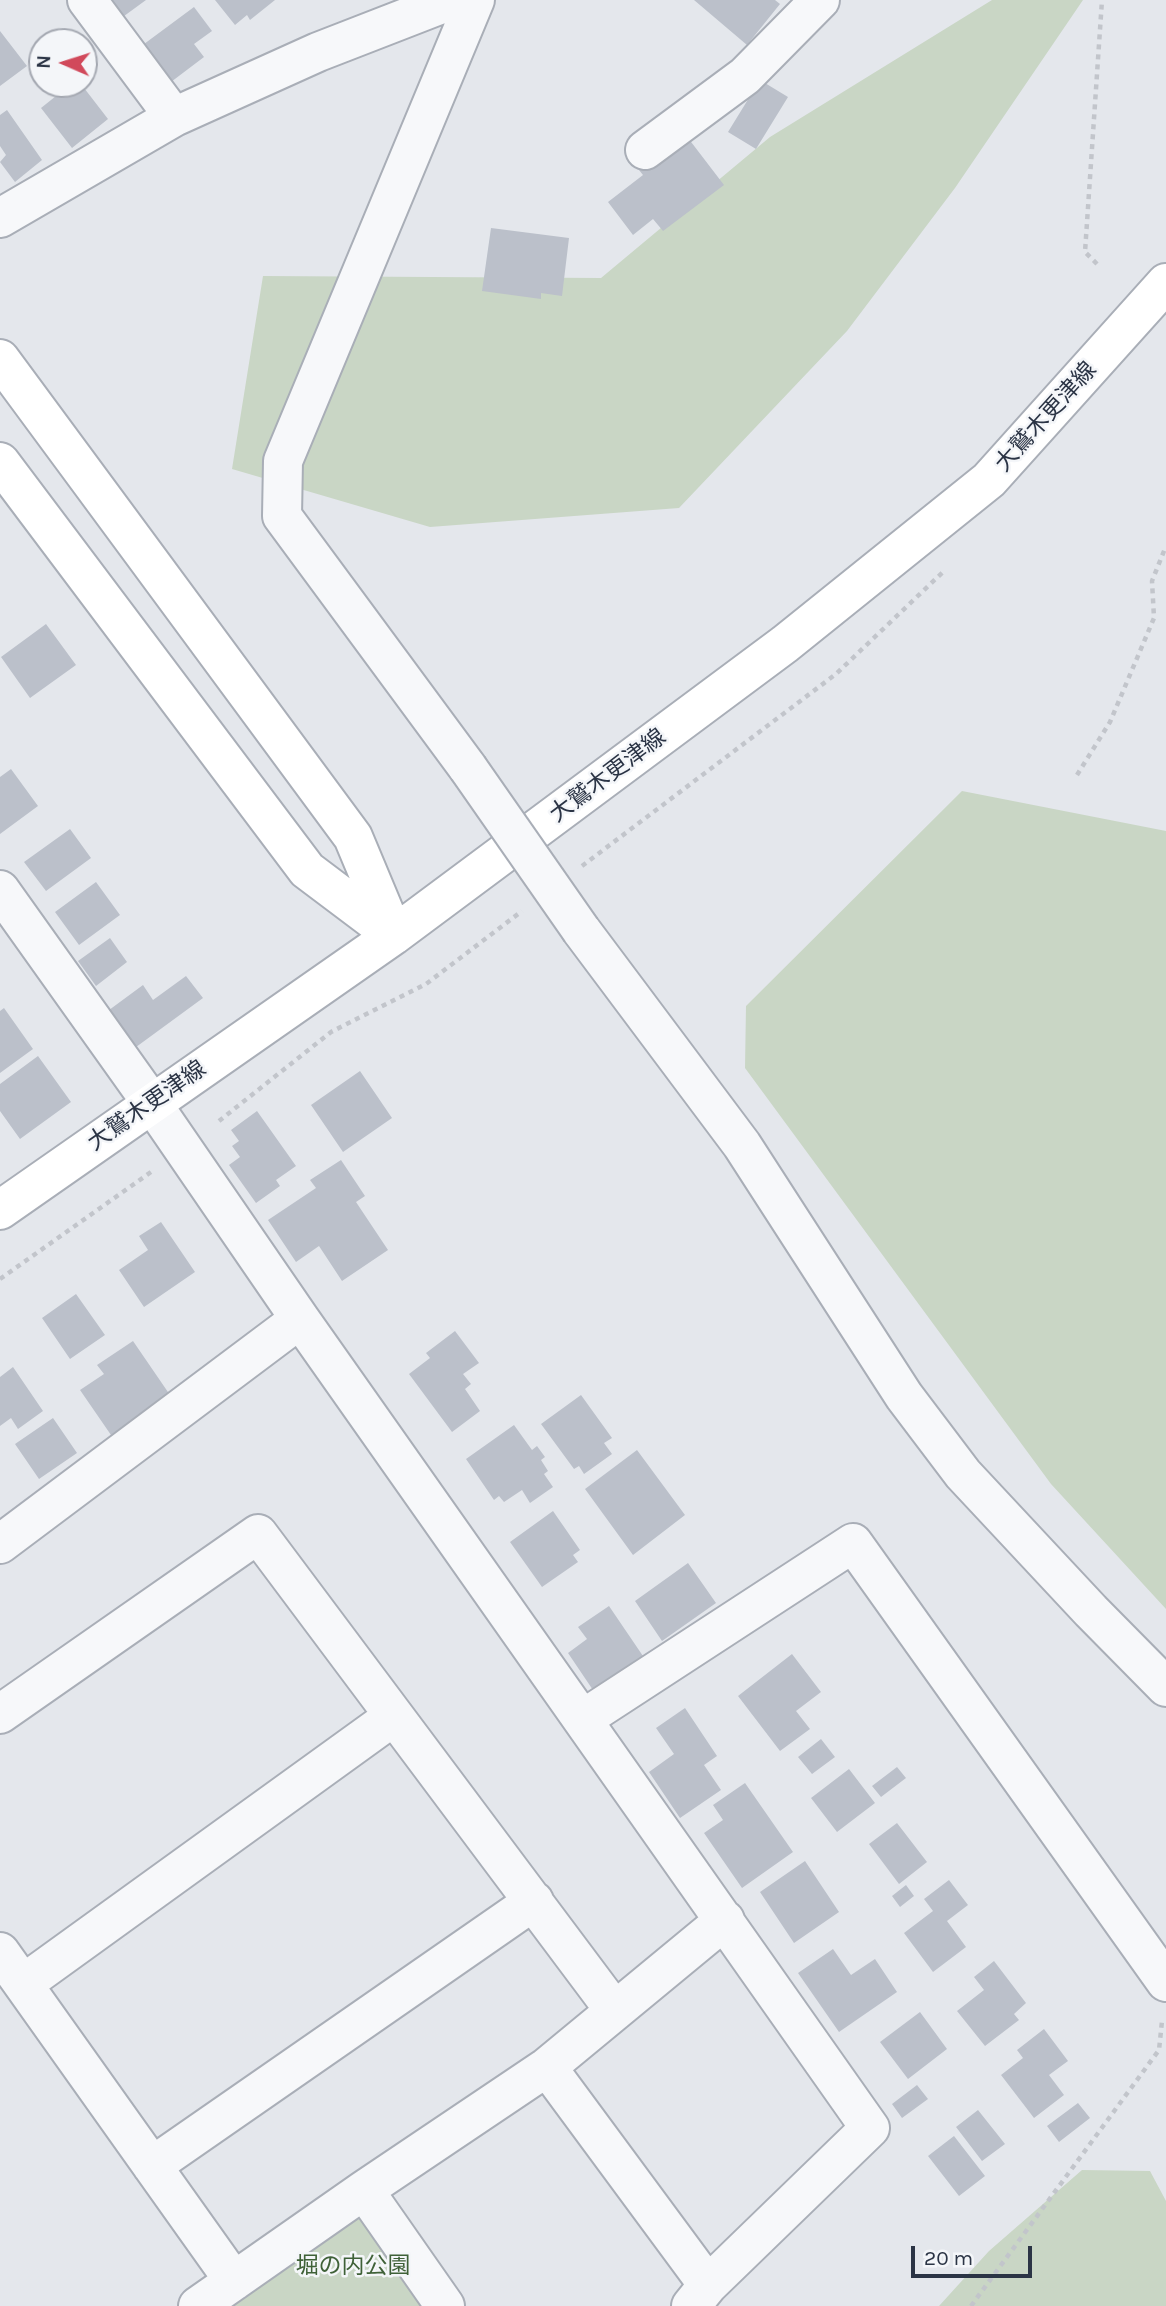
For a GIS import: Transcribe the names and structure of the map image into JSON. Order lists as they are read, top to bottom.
{
  "streets": {
    "main road": ["大鷲木更津線"]
  },
  "parks": ["堀の内公園"],
  "scale_bar": "20 m",
  "north": "left"
}
